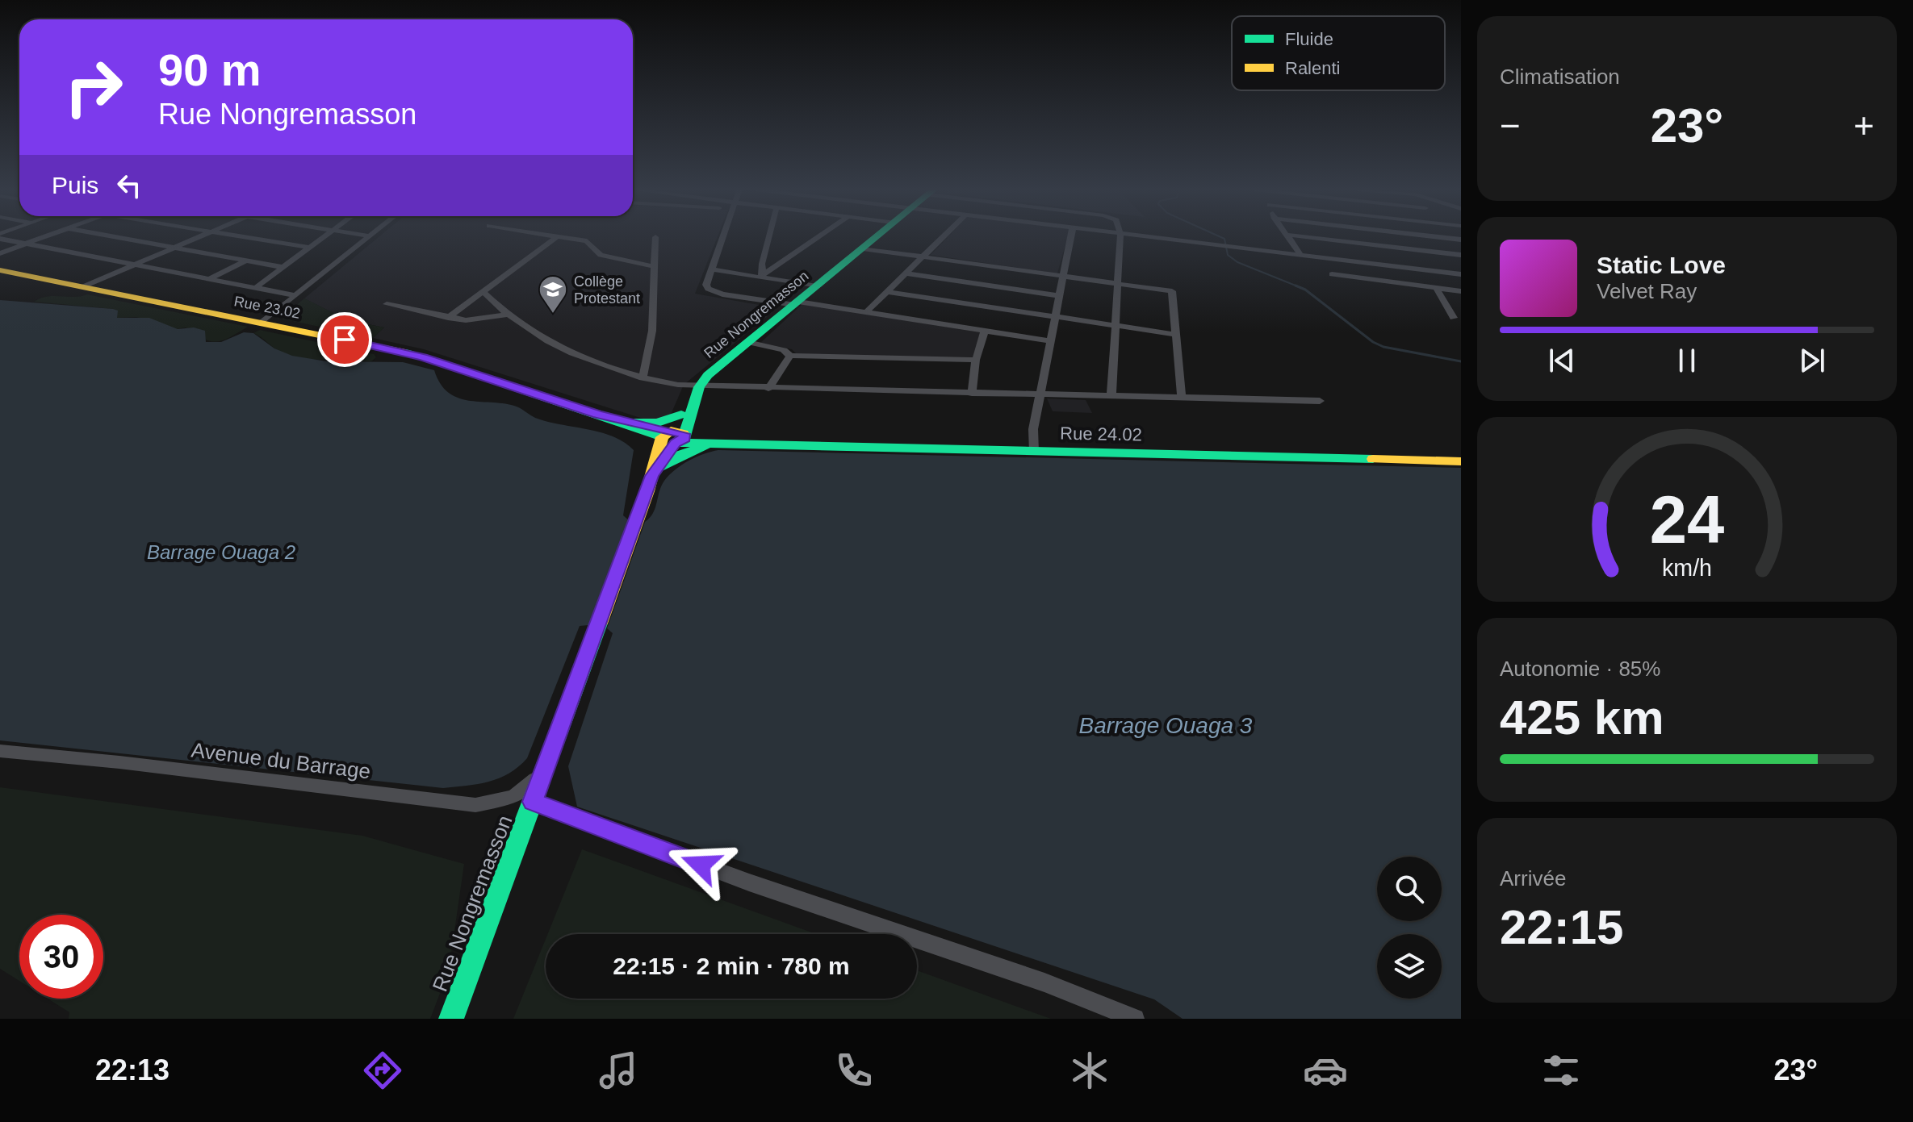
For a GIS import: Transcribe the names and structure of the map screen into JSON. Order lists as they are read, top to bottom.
{
  "streets": {
    "street": [
      "Rue 23.02",
      "Rue Nongremasson",
      "Rue 24.02",
      "Avenue du Barrage"
    ]
  },
  "crossings": [
    ["Rue 23.02", "Rue Nongremasson"],
    ["Rue 23.02", "Rue 24.02"],
    ["Rue Nongremasson", "Rue 24.02"],
    ["Rue Nongremasson", "Avenue du Barrage"]
  ],
  "water": ["Barrage Ouaga 2", "Barrage Ouaga 3"],
  "places": {
    "school or university": ["Collège Protestant"]
  },
  "legend": ["Fluide", "Ralenti"],
  "page": {
    "tile": [
      "Climatisation",
      ["Autonomie · 85%", "425 km"],
      ["Arrivée", "22:15"]
    ],
    "turn": ["90 m", "Rue Nongremasson"],
    "heat": ["−", "23°", "+"],
    "then": "Puis",
    "song": ["Static Love", "Velvet Ray"],
    "limit": "30",
    "trip": "22:15 · 2 min · 780 m",
    "tabs": ["22:13", "23°"],
    "gauge": ["24", "km/h"]
  }
}
